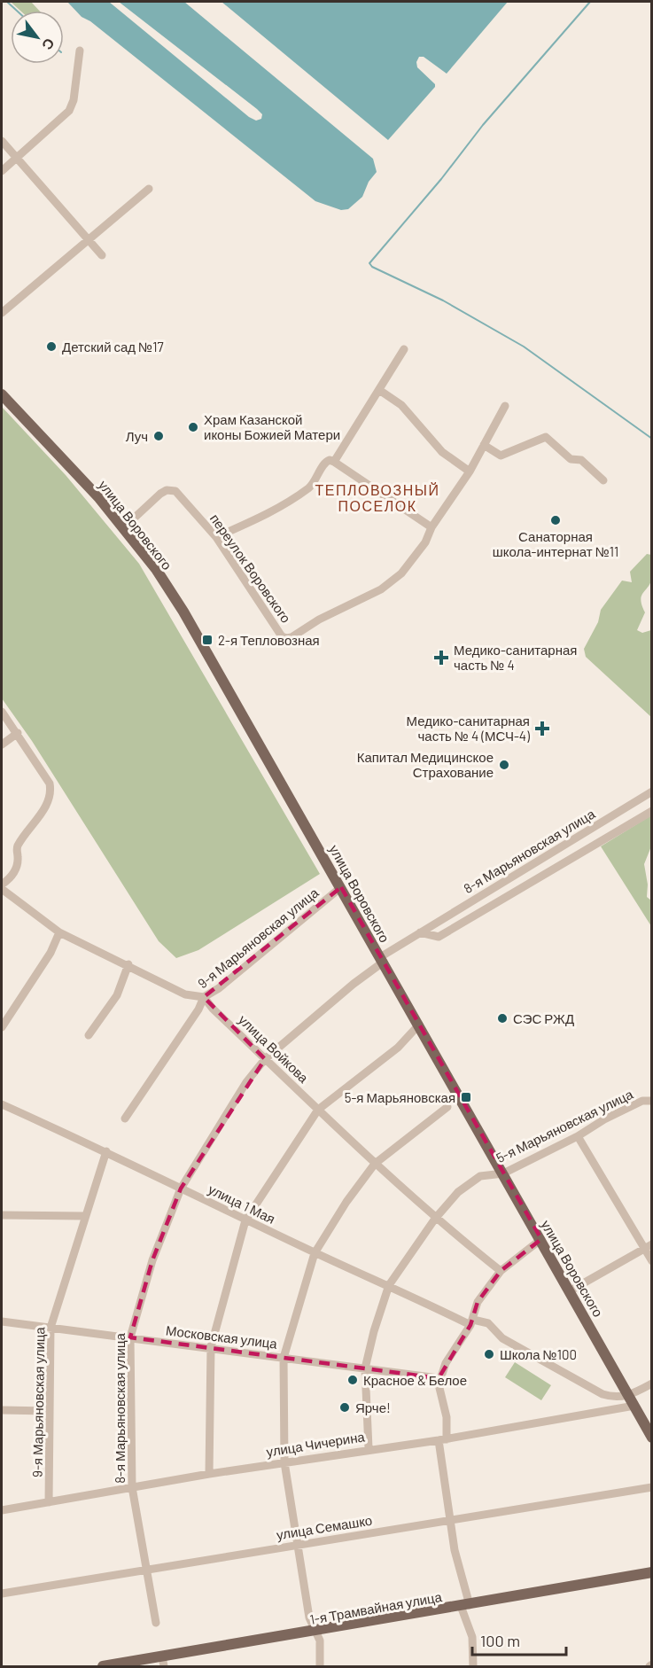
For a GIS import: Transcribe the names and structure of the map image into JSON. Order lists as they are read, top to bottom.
{
  "streets": {
    "main road": ["улица Воровского", "1-я Трамвайная улица"],
    "street": [
      "переулок Воровского",
      "8-я Марьяновская улица",
      "9-я Марьяновская улица",
      "улица Войкова",
      "5-я Марьяновская улица",
      "улица 1 Мая",
      "Московская улица",
      "улица Чичерина",
      "улица Семашко"
    ]
  },
  "crossings": [
    ["улица Воровского", "переулок Воровского"],
    ["улица Воровского", "8-я Марьяновская улица"],
    ["улица Воровского", "9-я Марьяновская улица"],
    ["улица Воровского", "5-я Марьяновская улица"],
    ["улица Воровского", "улица 1 Мая"],
    ["улица Воровского", "улица Чичерина"],
    ["8-я Марьяновская улица", "улица Войкова"],
    ["8-я Марьяновская улица", "улица 1 Мая"],
    ["8-я Марьяновская улица", "Московская улица"],
    ["8-я Марьяновская улица", "улица Чичерина"],
    ["8-я Марьяновская улица", "улица Семашко"],
    ["9-я Марьяновская улица", "улица Войкова"],
    ["9-я Марьяновская улица", "улица 1 Мая"],
    ["9-я Марьяновская улица", "Московская улица"],
    ["9-я Марьяновская улица", "улица Чичерина"],
    ["улица Войкова", "5-я Марьяновская улица"],
    ["5-я Марьяновская улица", "улица 1 Мая"],
    ["5-я Марьяновская улица", "Московская улица"],
    ["5-я Марьяновская улица", "улица Чичерина"],
    ["улица 1 Мая", "улица Чичерина"]
  ],
  "districts": ["ТЕПЛОВОЗНЫЙ ПОСЕЛОК"],
  "places": {
    "other": [
      "Детский сад №17",
      "Храм Казанской иконы Божией Матери",
      "Луч",
      "Санаторная школа-интернат №11",
      "Капитал Медицинское Страхование",
      "СЭС РЖД",
      "Школа №100",
      "Красное & Белое",
      "Ярче!"
    ],
    "transit": ["2-я Тепловозная", "5-я Марьяновская"],
    "health": ["Медико-санитарная часть № 4", "Медико-санитарная часть № 4 (МСЧ-4)"]
  },
  "scale_bar": "100 m",
  "north": "bottom right"
}
